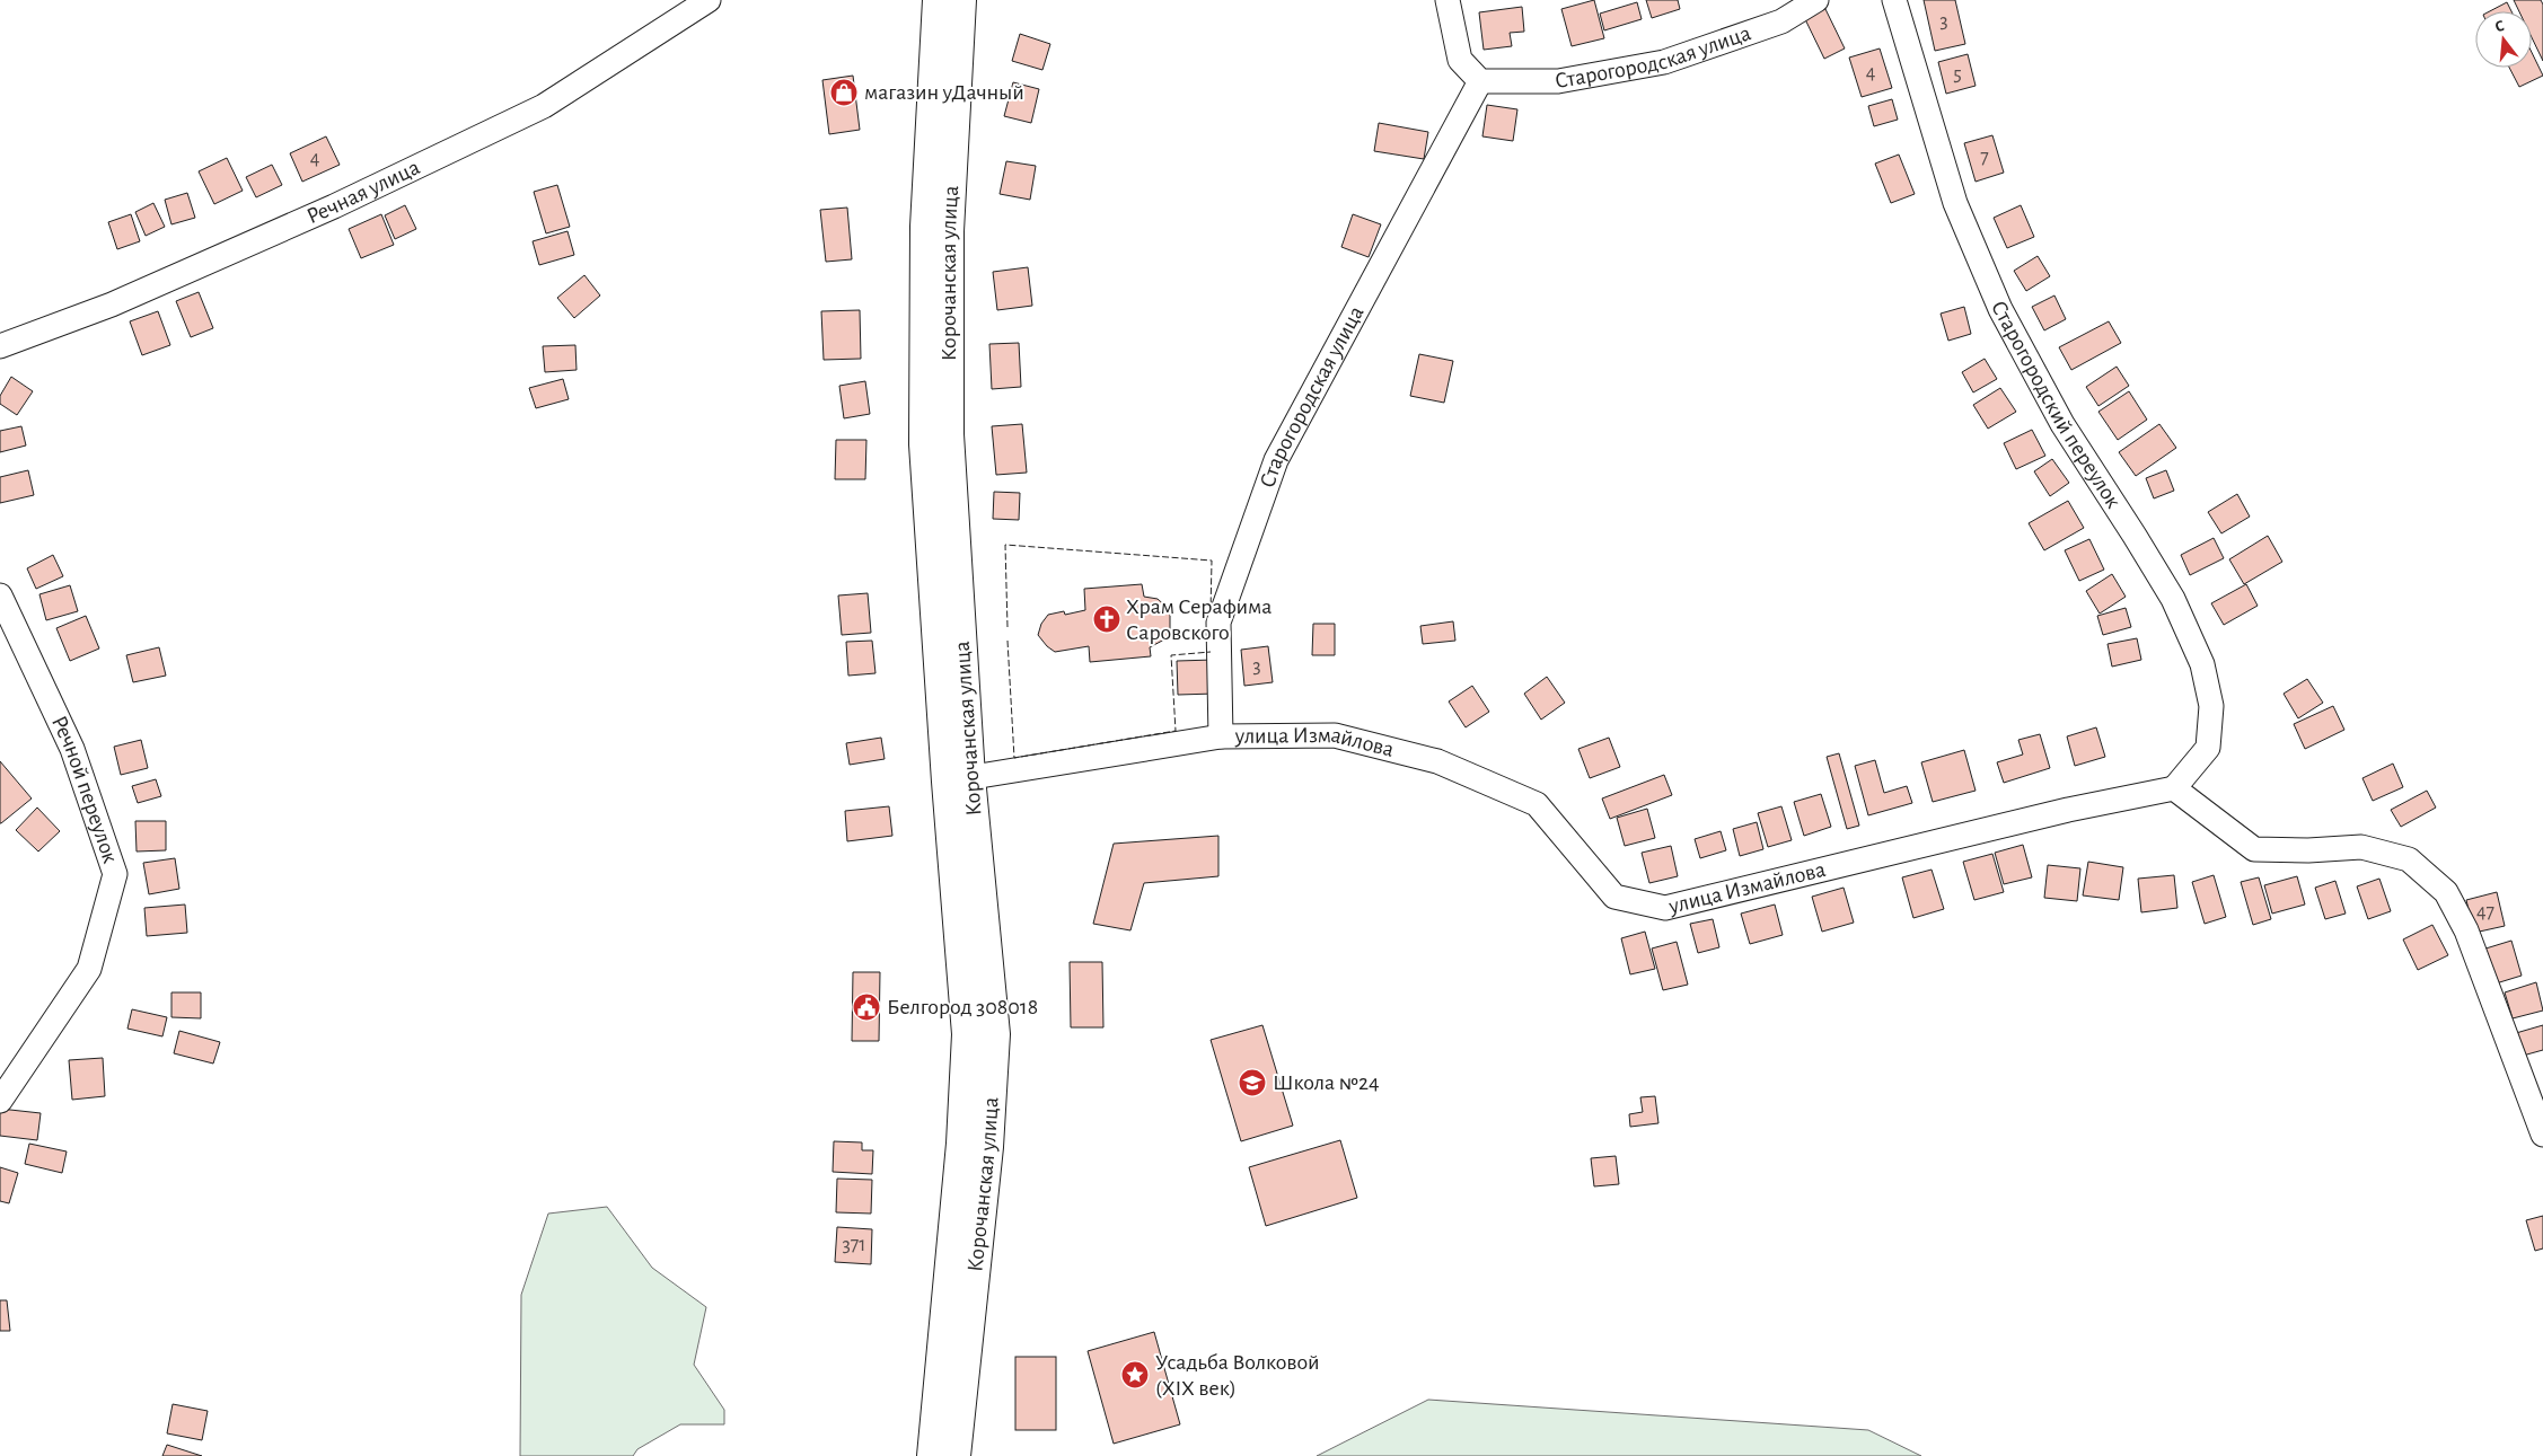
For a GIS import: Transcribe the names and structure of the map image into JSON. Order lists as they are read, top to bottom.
{
  "streets": {
    "main road": ["Корочанская улица"],
    "street": [
      "Старогородская улица",
      "Речная улица",
      "Старогородский переулок",
      "улица Измайлова",
      "Речной переулок"
    ]
  },
  "crossings": [
    ["Старогородская улица", "улица Измайлова"],
    ["Корочанская улица", "улица Измайлова"],
    ["Старогородский переулок", "улица Измайлова"]
  ],
  "places": {
    "shop": ["магазин уДачный"],
    "church": ["Храм Серафима Саровского"],
    "public building": ["Белгород 308018"],
    "school or university": ["Школа №24"],
    "place": ["Усадьба Волковой (XIX век)"]
  },
  "house_numbers": [
    "3",
    "4",
    "5",
    "7",
    "4",
    "3",
    "47",
    "371"
  ],
  "north": "top"
}
